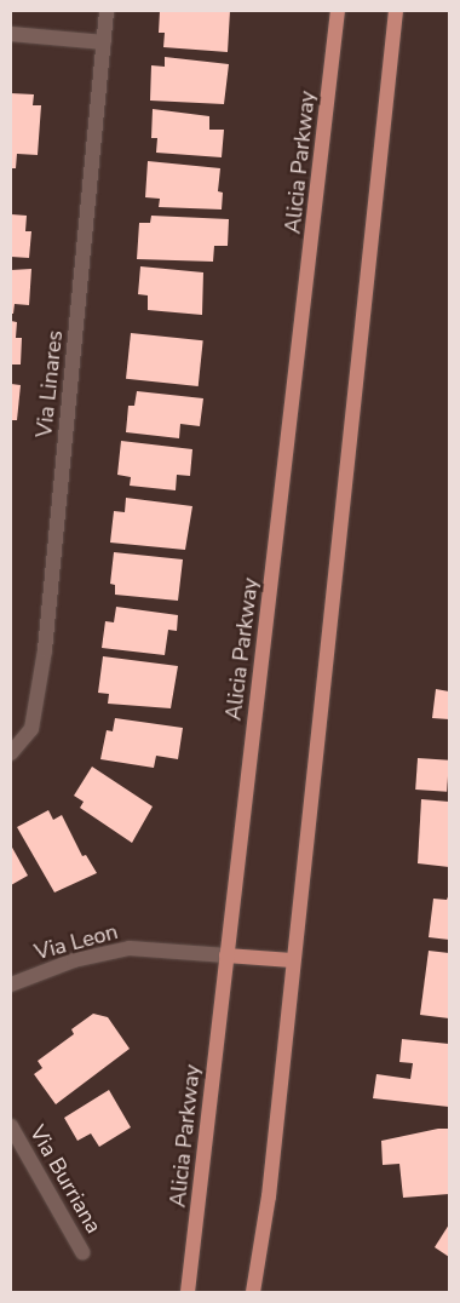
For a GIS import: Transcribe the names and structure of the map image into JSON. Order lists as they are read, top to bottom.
{
  "streets": {
    "main road": ["Alicia Parkway"],
    "street": ["Via Linares", "Via Leon", "Via Burriana"]
  },
  "crossings": [
    ["Alicia Parkway", "Via Leon"]
  ]
}
